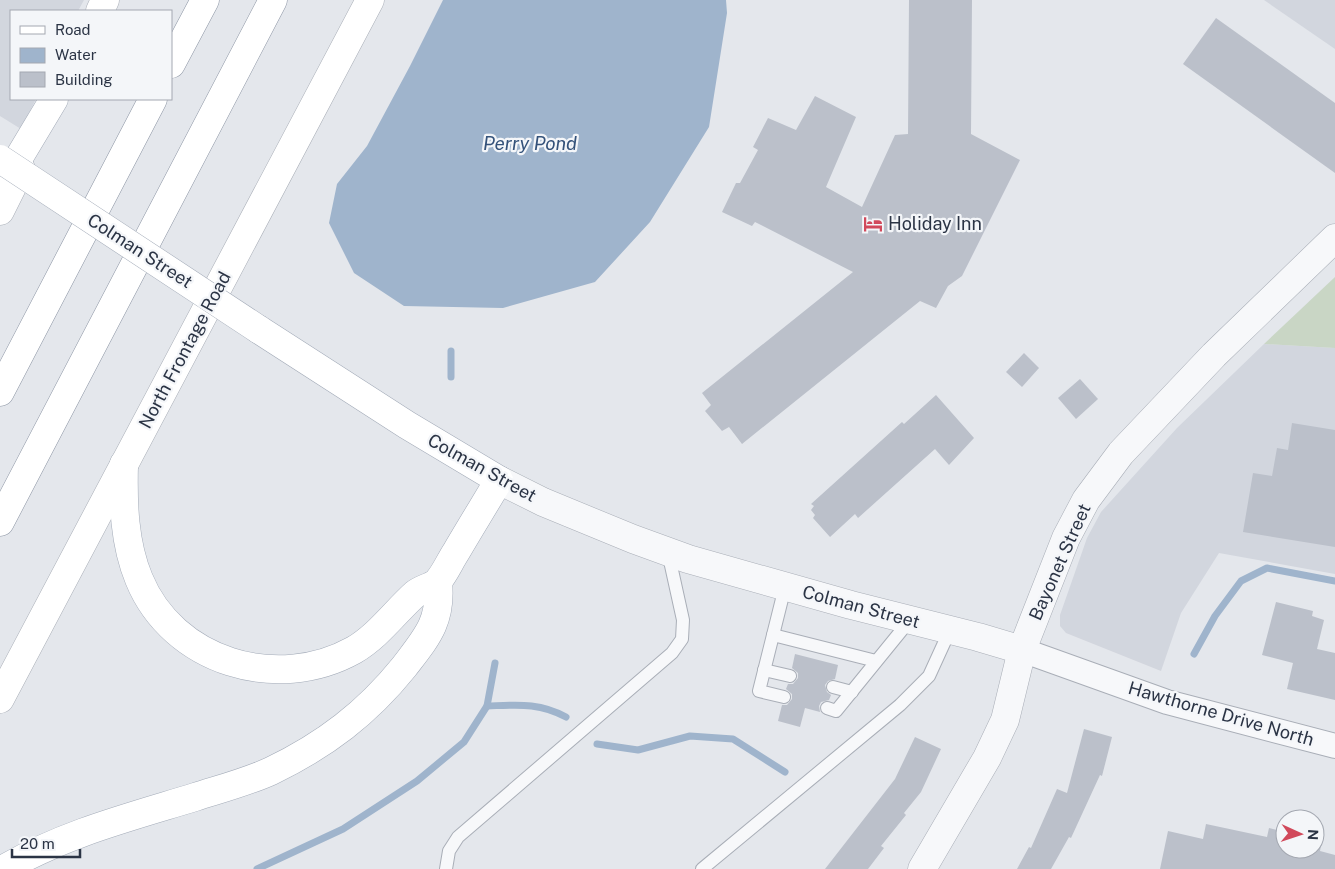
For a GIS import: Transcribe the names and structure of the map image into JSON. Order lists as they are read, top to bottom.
{
  "streets": {
    "main road": ["Colman Street", "North Frontage Road"],
    "street": ["Bayonet Street", "Hawthorne Drive North"]
  },
  "crossings": [
    ["Colman Street", "Bayonet Street"],
    ["Colman Street", "Hawthorne Drive North"],
    ["Bayonet Street", "Hawthorne Drive North"]
  ],
  "water": ["Perry Pond"],
  "places": {
    "hotel": ["Holiday Inn"]
  },
  "legend": ["Road", "Water", "Building"],
  "scale_bar": "20 m",
  "north": "right"
}
